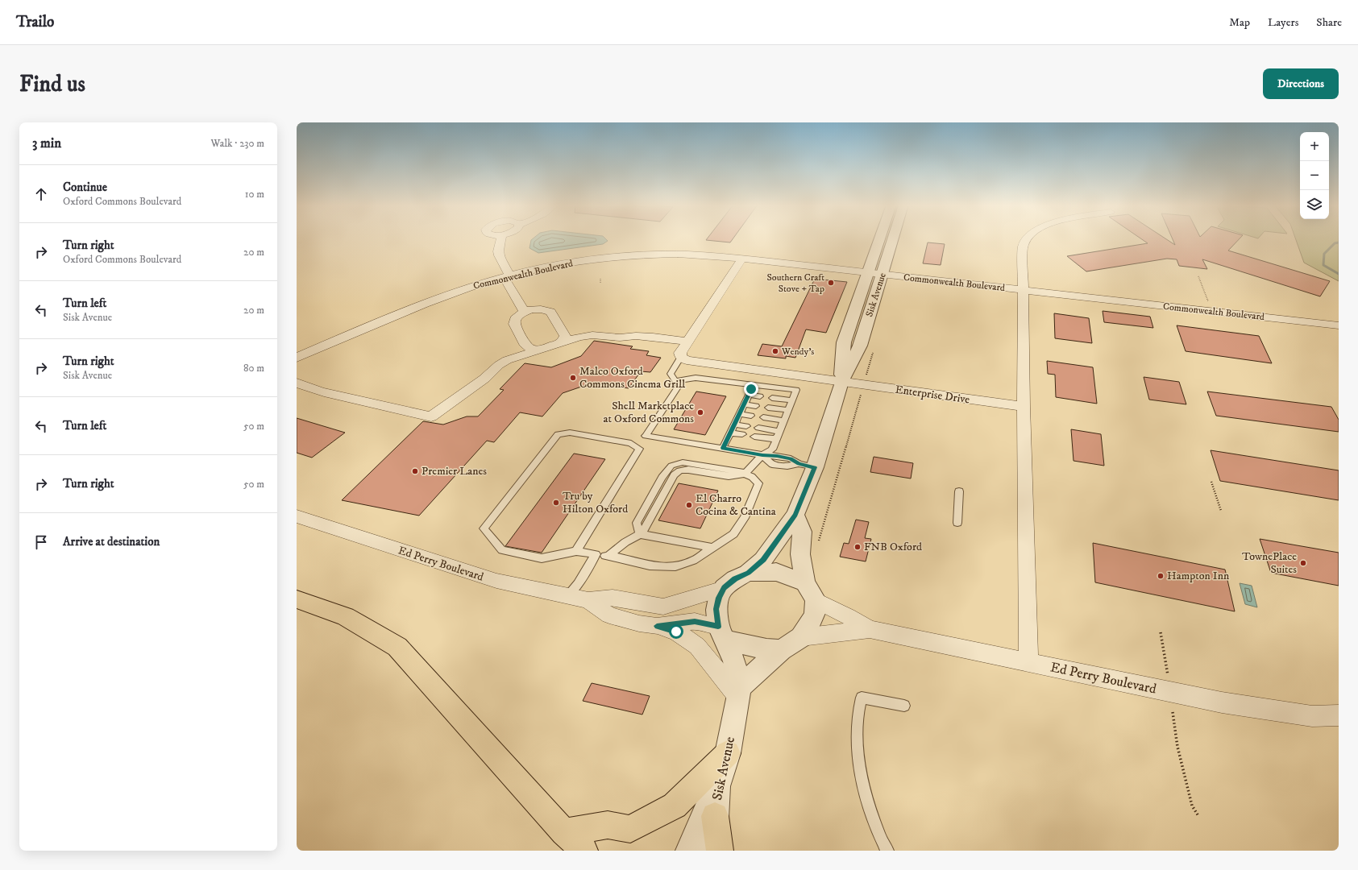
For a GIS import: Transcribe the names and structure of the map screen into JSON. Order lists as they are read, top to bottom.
{
  "streets": {
    "street": [
      "Commonwealth Boulevard",
      "Sisk Avenue",
      "Enterprise Drive",
      "Ed Perry Boulevard"
    ]
  },
  "crossings": [
    ["Commonwealth Boulevard", "Sisk Avenue"],
    ["Sisk Avenue", "Enterprise Drive"],
    ["Sisk Avenue", "Ed Perry Boulevard"]
  ],
  "places": [
    "Southern Craft Stove + Tap",
    "Wendy's",
    "Malco Oxford Commons Cinema Grill",
    "Shell Marketplace at Oxford Commons",
    "Premier Lanes",
    "Tru by Hilton Oxford",
    "El Charro Cocina & Cantina",
    "FNB Oxford",
    "TownePlace Suites",
    "Hampton Inn"
  ],
  "page": {
    "header": "Trailo",
    "nav": ["Map", "Layers", "Share"],
    "buttons": "Directions",
    "title": "Find us",
    "heading": ["3 min", "Walk · 230 m"],
    "map_buttons": ["+", "−"],
    "list": [
      ["Continue", "Oxford Commons Boulevard", "10 m"],
      ["Turn right", "Oxford Commons Boulevard", "20 m"],
      ["Turn left", "Sisk Avenue", "20 m"],
      ["Turn right", "Sisk Avenue", "80 m"],
      ["Turn left", "50 m"],
      ["Turn right", "50 m"],
      "Arrive at destination"
    ]
  }
}
